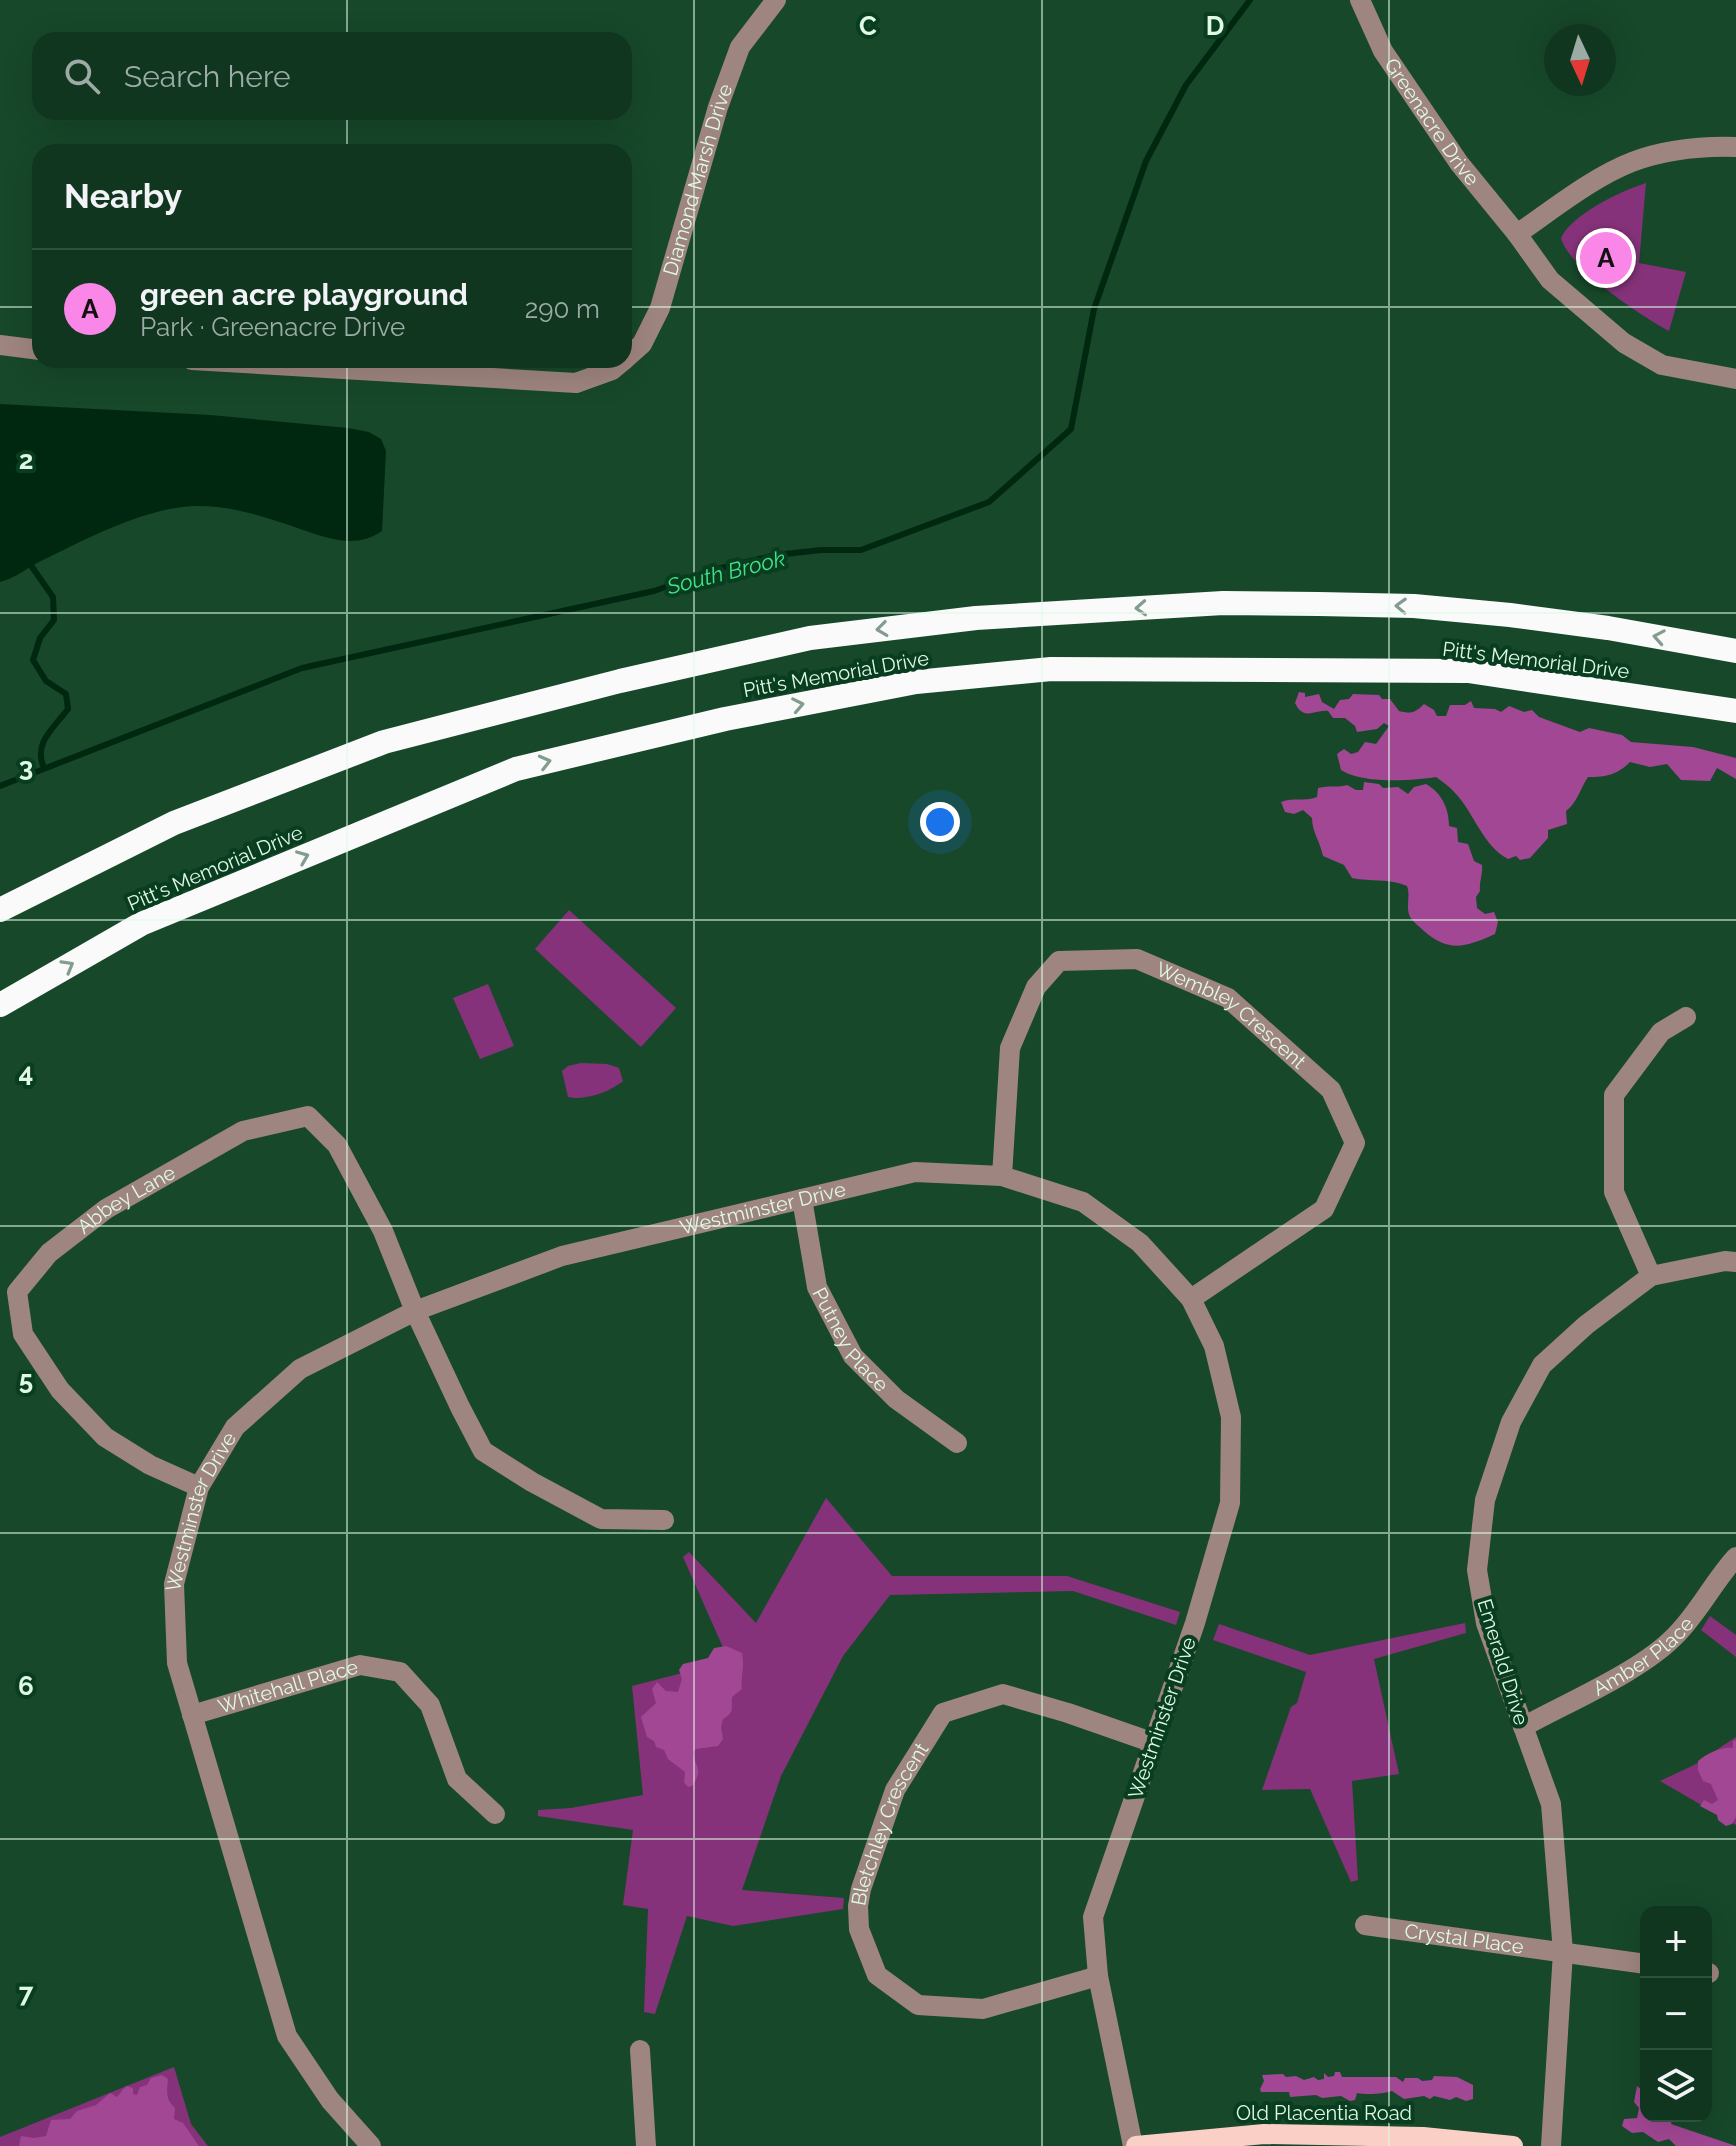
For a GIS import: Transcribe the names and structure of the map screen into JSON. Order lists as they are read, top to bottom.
{
  "streets": {
    "highway": ["Pitt's Memorial Drive"],
    "main road": ["Old Placentia Road"],
    "street": [
      "Greenacre Drive",
      "Diamond Marsh Drive",
      "Wembley Crescent",
      "Abbey Lane",
      "Westminster Drive",
      "Putney Place",
      "Amber Place",
      "Emerald Drive",
      "Whitehall Place",
      "Bletchley Crescent",
      "Crystal Place"
    ]
  },
  "crossings": [
    ["Wembley Crescent", "Westminster Drive"],
    ["Abbey Lane", "Westminster Drive"],
    ["Westminster Drive", "Putney Place"],
    ["Westminster Drive", "Whitehall Place"],
    ["Westminster Drive", "Bletchley Crescent"],
    ["Westminster Drive", "Old Placentia Road"],
    ["Amber Place", "Emerald Drive"],
    ["Emerald Drive", "Crystal Place"]
  ],
  "water": ["South Brook"],
  "north": "bottom",
  "page": {
    "search": "Search here",
    "heading": "Nearby",
    "pins": "A",
    "list": [
      {
        "mark": "A",
        "name": "green acre playground",
        "note": "Park · Greenacre Drive",
        "value": "290 m"
      }
    ],
    "map_buttons": ["+", "−"]
  },
  "grid": {
    "columns": ["C", "D"],
    "rows": [
      "2",
      "3",
      "4",
      "5",
      "6",
      "7"
    ]
  }
}
